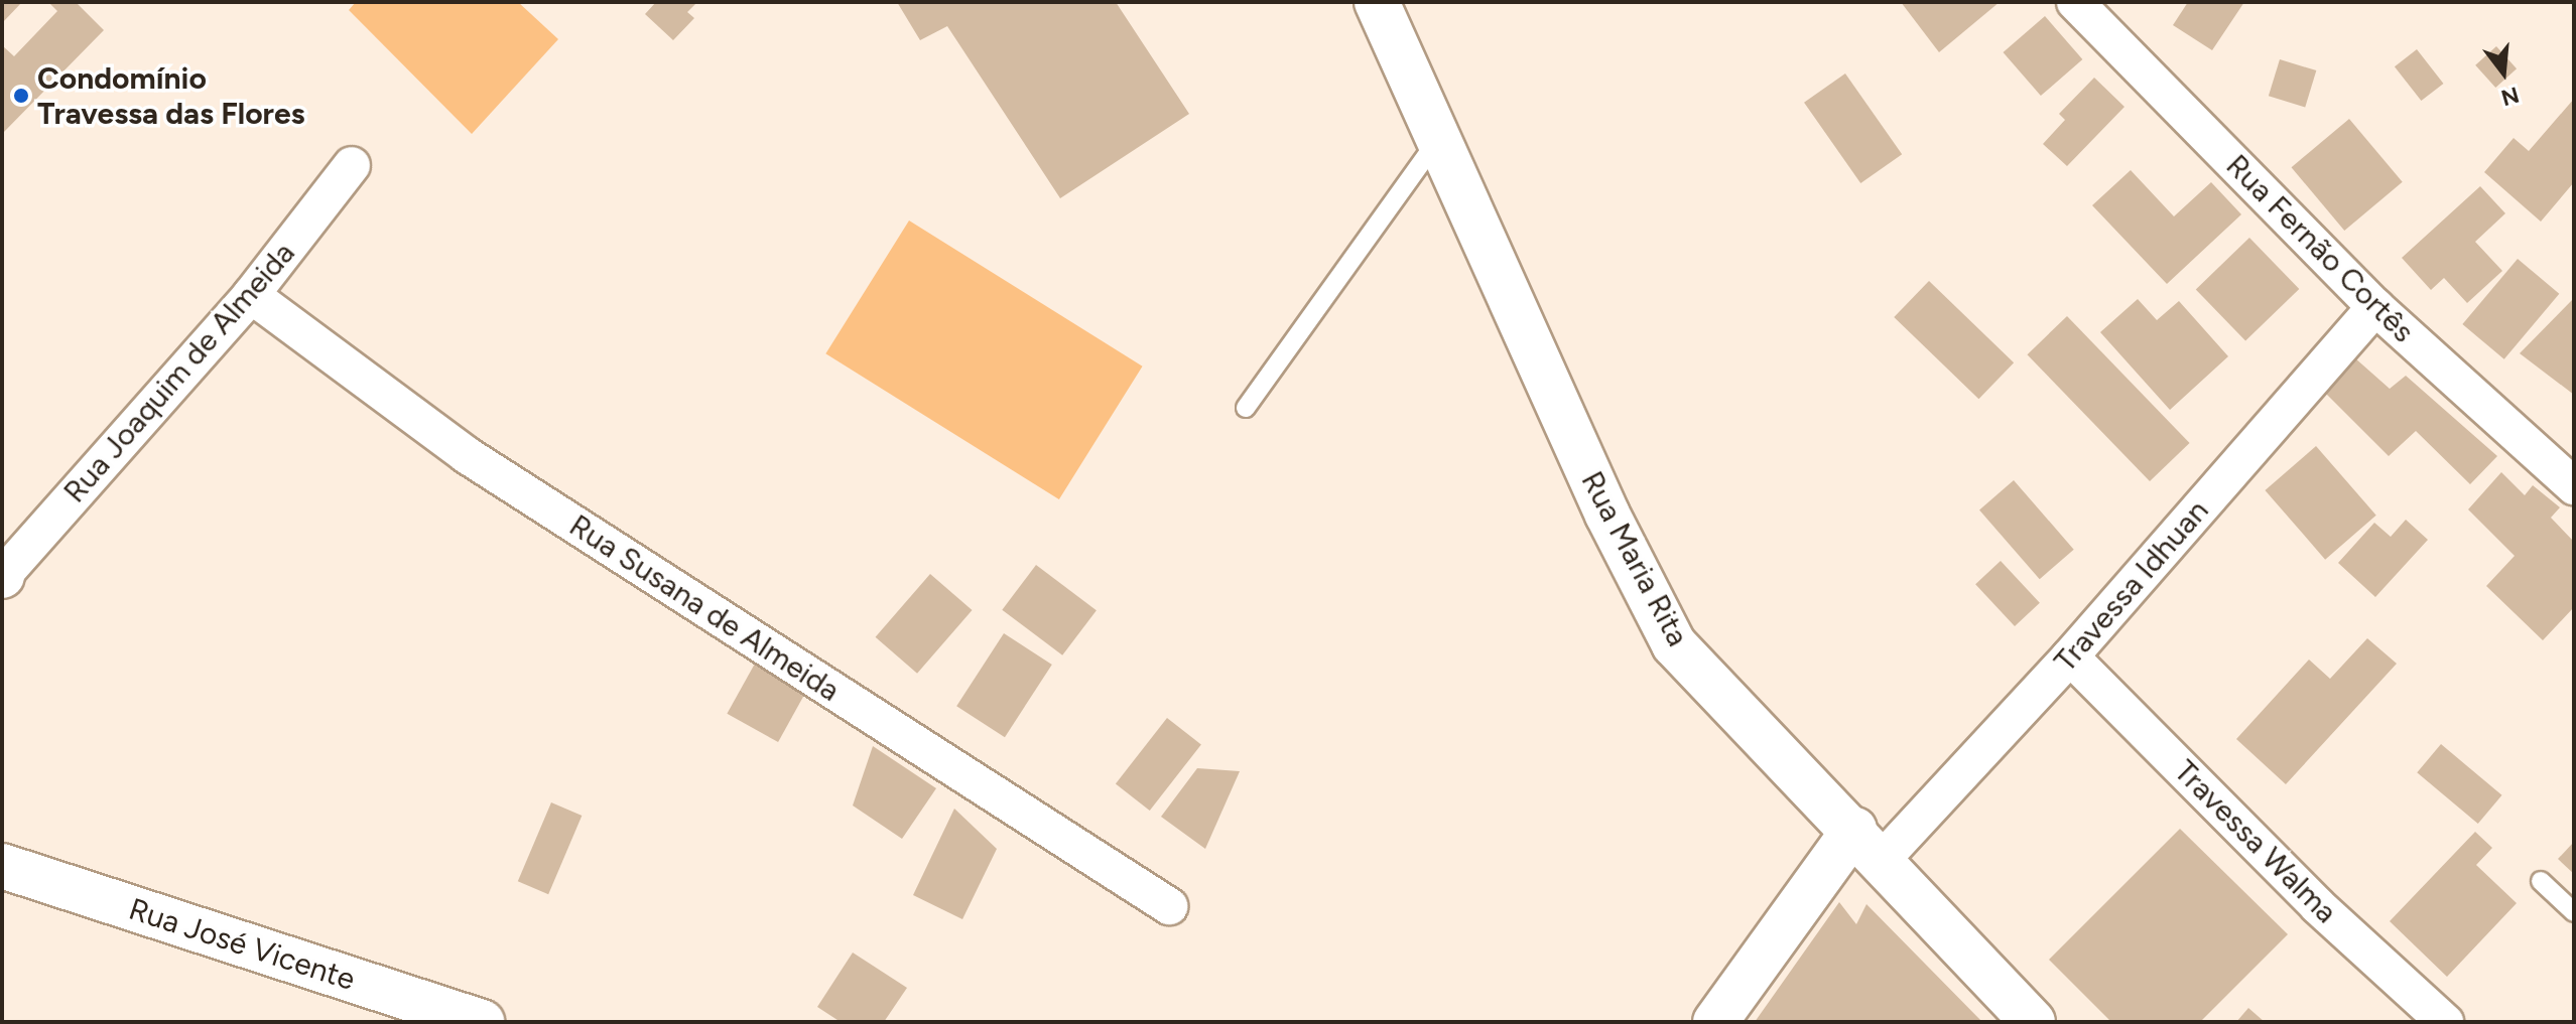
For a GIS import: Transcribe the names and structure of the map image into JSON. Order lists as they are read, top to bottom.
{
  "streets": {
    "street": [
      "Rua Fernão Cortês",
      "Rua Joaquim de Almeida",
      "Rua Maria Rita",
      "Travessa Idhuan",
      "Rua Susana de Almeida",
      "Travessa Walma",
      "Rua José Vicente"
    ]
  },
  "crossings": [
    ["Rua Fernão Cortês", "Travessa Idhuan"],
    ["Rua Joaquim de Almeida", "Rua Susana de Almeida"],
    ["Rua Maria Rita", "Travessa Idhuan"],
    ["Travessa Idhuan", "Travessa Walma"]
  ],
  "places": ["Condomínio Travessa das Flores"],
  "north": "bottom"
}
